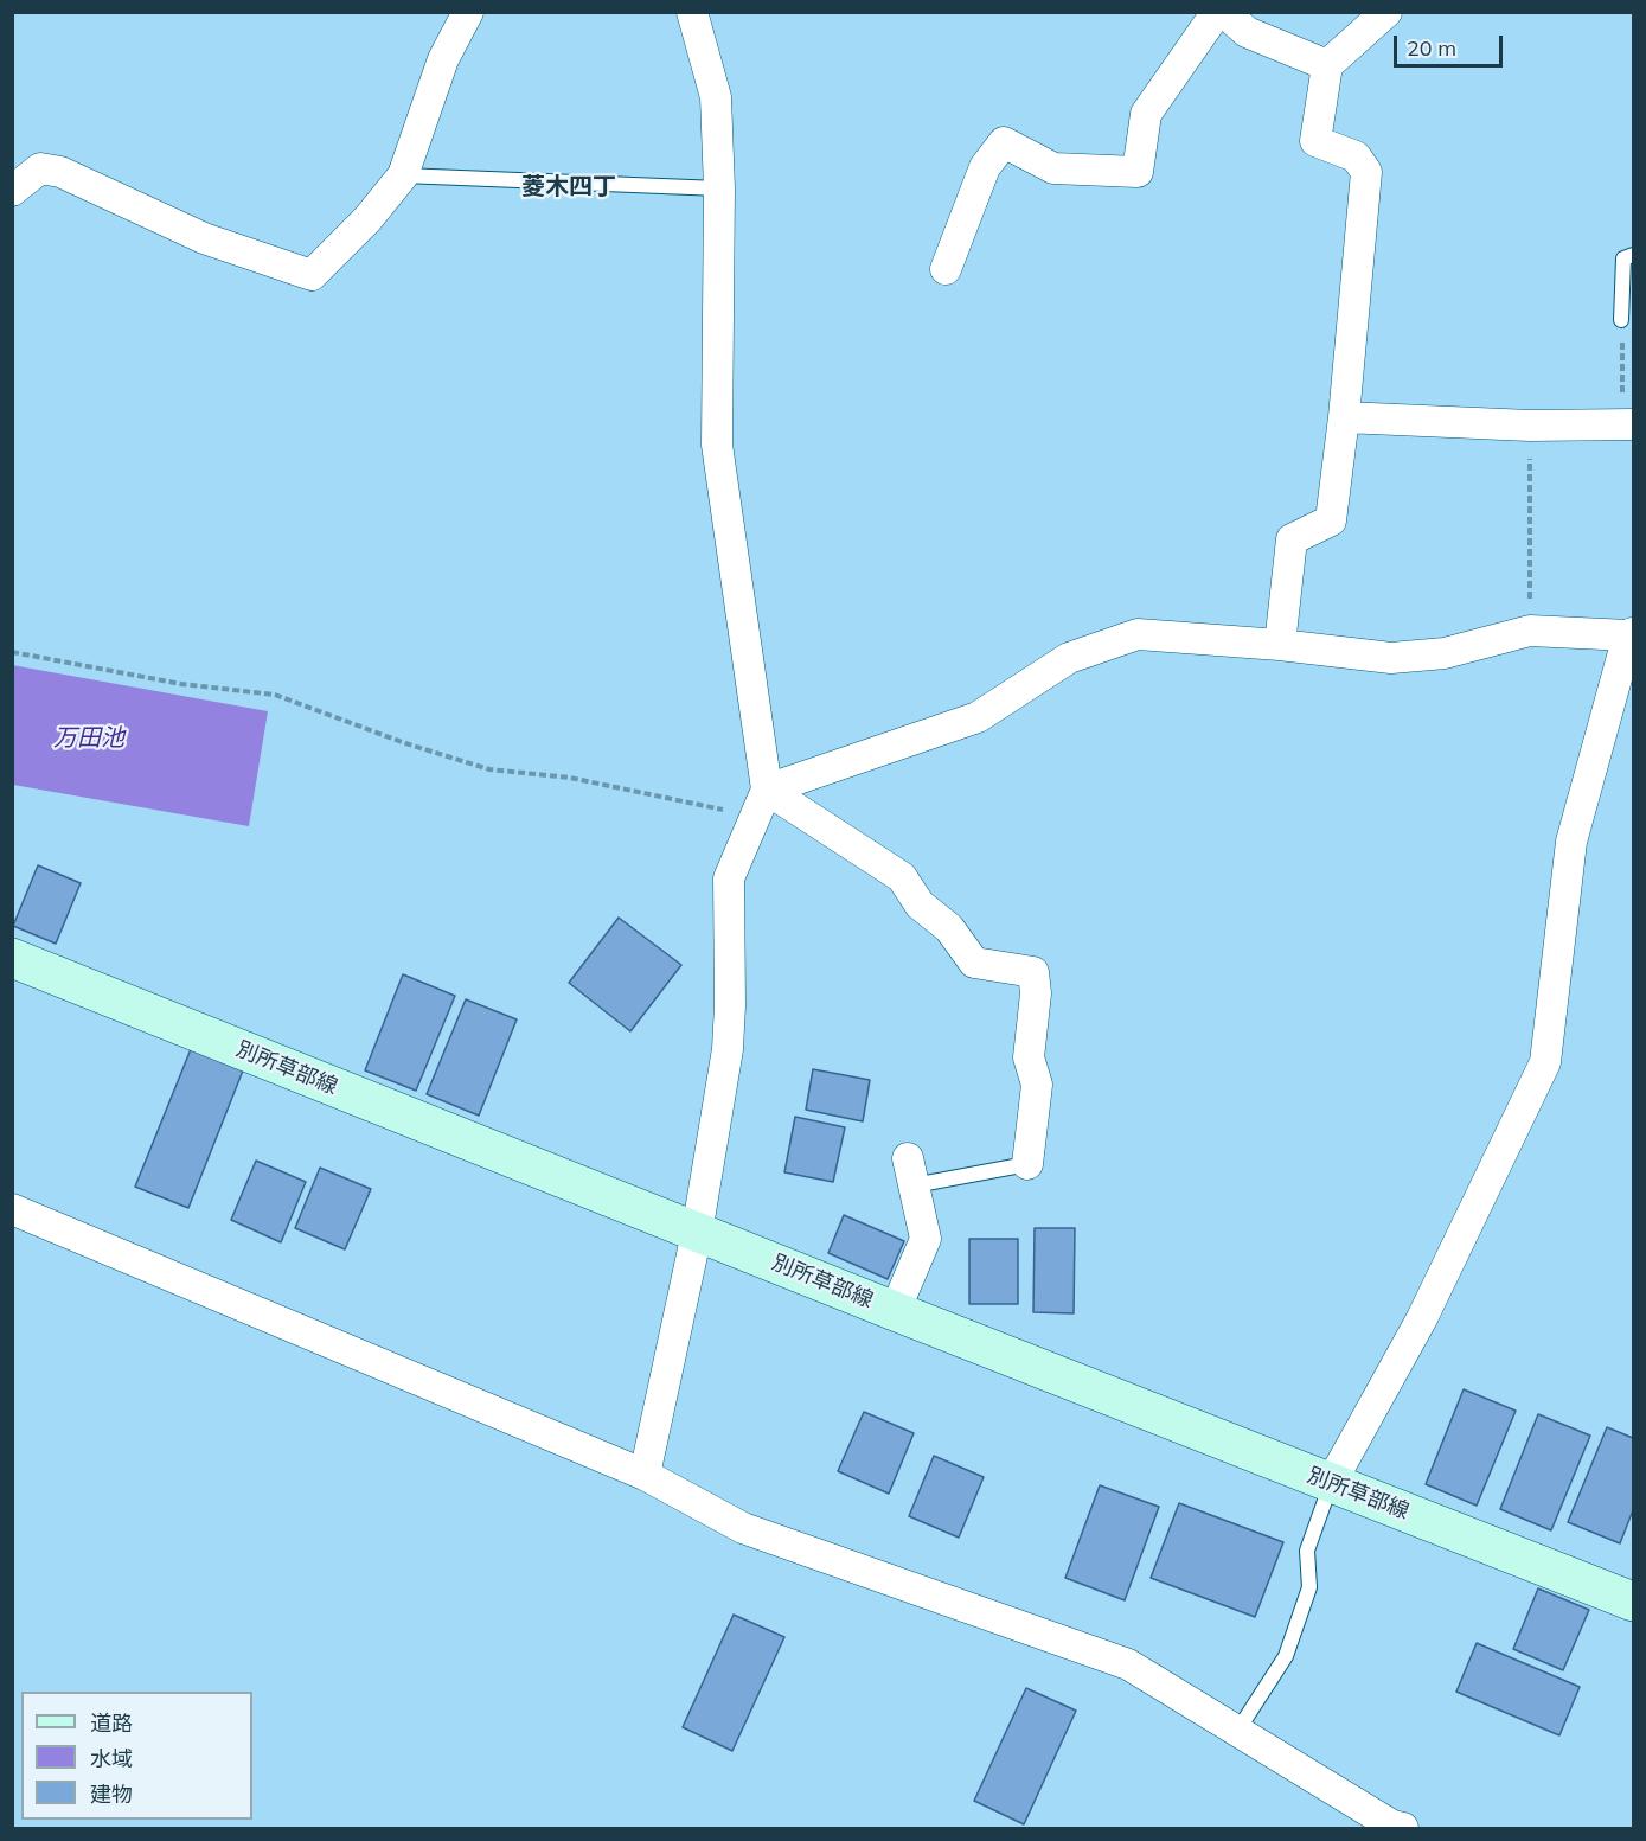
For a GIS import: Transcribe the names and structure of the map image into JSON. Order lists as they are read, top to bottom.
{
  "streets": {
    "main road": ["別所草部線"]
  },
  "districts": ["菱木四丁"],
  "water": ["万田池"],
  "legend": ["道路", "水域", "建物"],
  "scale_bar": "20 m"
}
